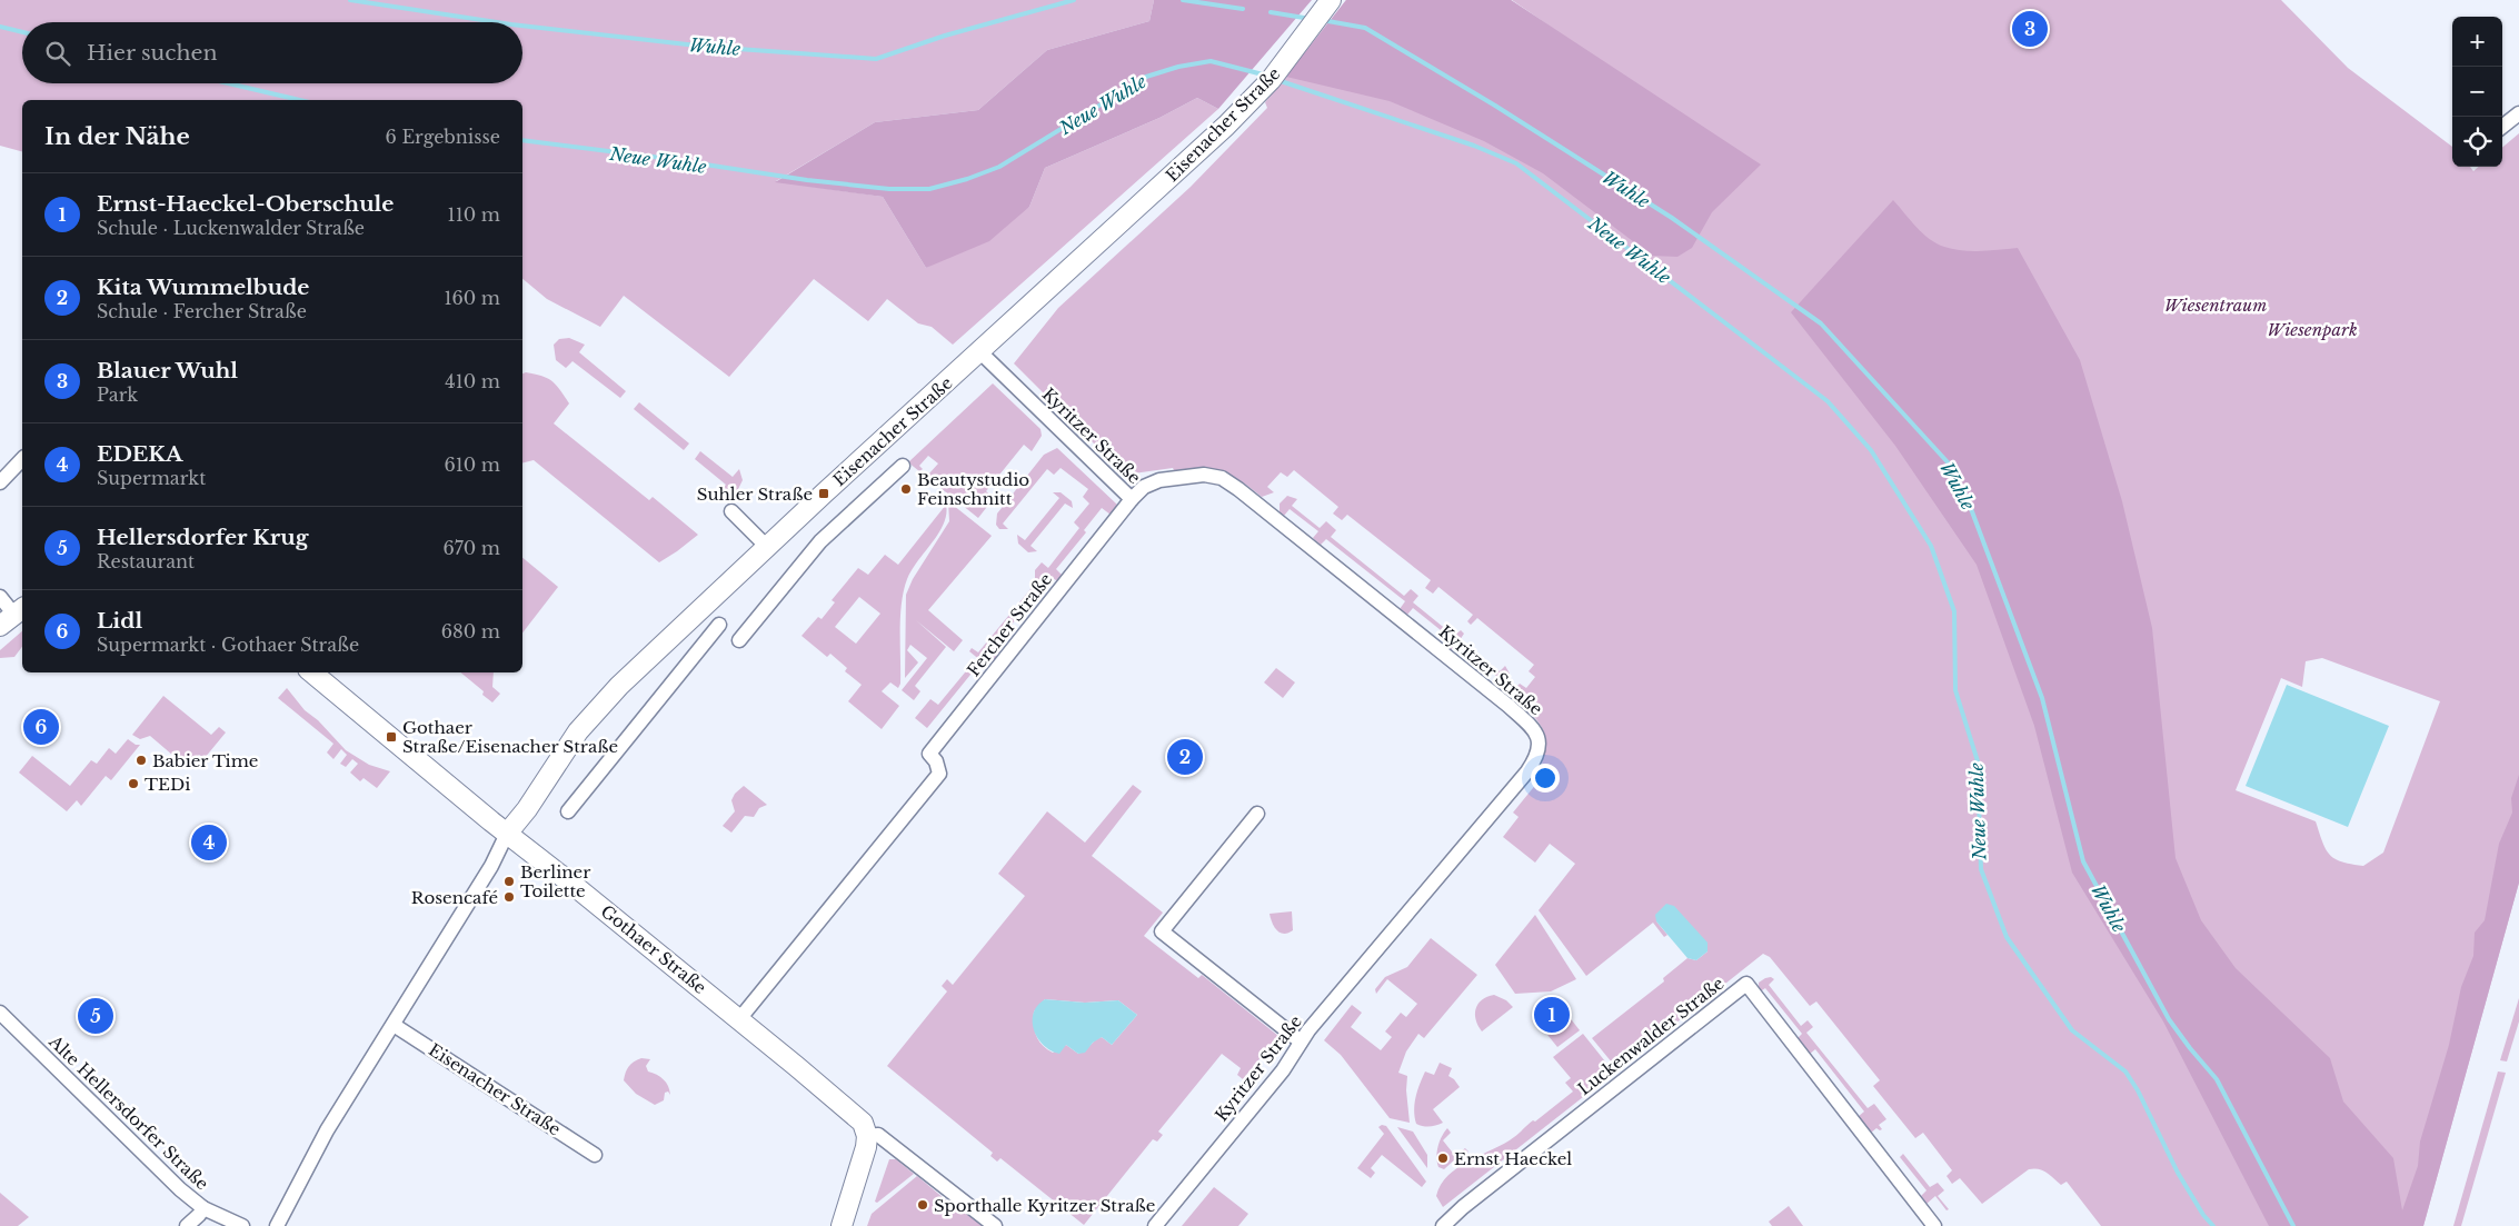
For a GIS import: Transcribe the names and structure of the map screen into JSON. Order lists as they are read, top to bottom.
{
  "streets": {
    "street": [
      "Eisenacher Straße",
      "Kyritzer Straße",
      "Fercher Straße",
      "Gothaer Straße",
      "Luckenwalder Straße",
      "Alte Hellersdorfer Straße"
    ]
  },
  "crossings": [
    ["Eisenacher Straße", "Kyritzer Straße"],
    ["Eisenacher Straße", "Gothaer Straße"],
    ["Kyritzer Straße", "Fercher Straße"],
    ["Fercher Straße", "Gothaer Straße"]
  ],
  "water": ["Wuhle", "Neue Wuhle"],
  "parks": ["Wiesentraum", "Wiesenpark"],
  "places": {
    "other": [
      "Beautystudio Feinschnitt",
      "Babier Time",
      "TEDi",
      "Berliner Toilette",
      "Rosencafé",
      "Ernst Haeckel",
      "Sporthalle Kyritzer Straße"
    ],
    "transit": ["Suhler Straße", "Gothaer Straße/Eisenacher Straße"]
  },
  "page": {
    "pins": [
      "3",
      "6",
      "2",
      "4",
      "1",
      "5"
    ],
    "map_buttons": ["+", "−"],
    "search": "Hier suchen",
    "heading": ["In der Nähe", "6 Ergebnisse"],
    "list": [
      {
        "mark": "1",
        "name": "Ernst-Haeckel-Oberschule",
        "note": "Schule · Luckenwalder Straße",
        "value": "110 m"
      },
      {
        "mark": "2",
        "name": "Kita Wummelbude",
        "note": "Schule · Fercher Straße",
        "value": "160 m"
      },
      {
        "mark": "3",
        "name": "Blauer Wuhl",
        "note": "Park",
        "value": "410 m"
      },
      {
        "mark": "4",
        "name": "EDEKA",
        "note": "Supermarkt",
        "value": "610 m"
      },
      {
        "mark": "5",
        "name": "Hellersdorfer Krug",
        "note": "Restaurant",
        "value": "670 m"
      },
      {
        "mark": "6",
        "name": "Lidl",
        "note": "Supermarkt · Gothaer Straße",
        "value": "680 m"
      }
    ]
  }
}
